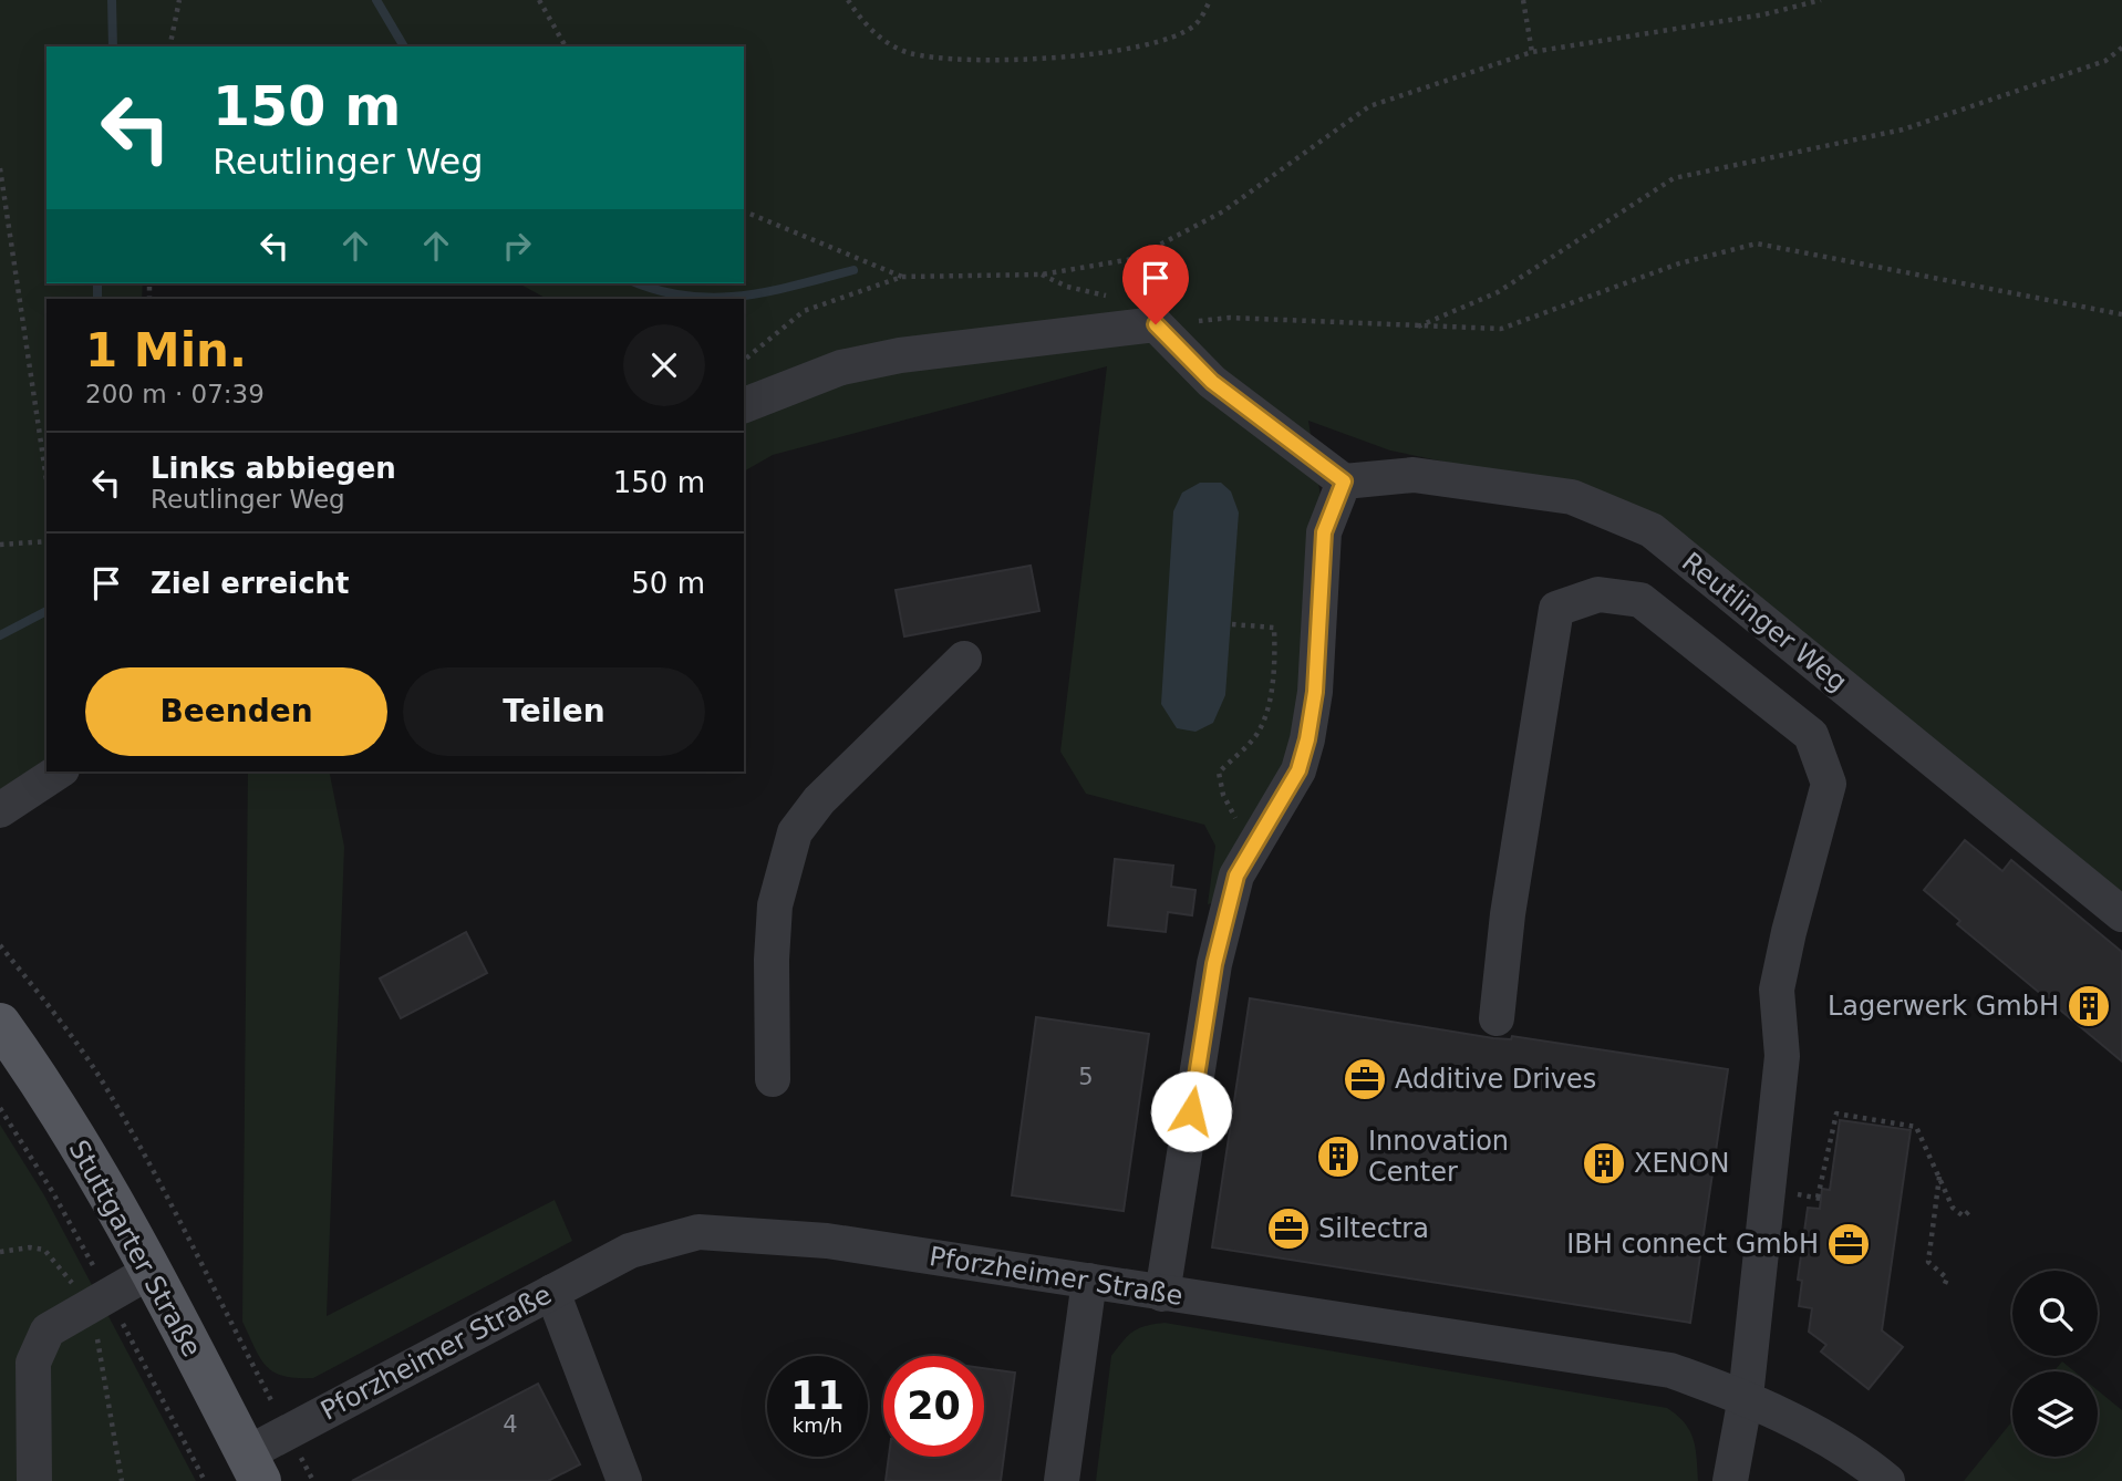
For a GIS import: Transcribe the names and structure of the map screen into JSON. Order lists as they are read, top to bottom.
{
  "streets": {
    "main road": ["Stuttgarter Straße"],
    "street": ["Reutlinger Weg", "Pforzheimer Straße"]
  },
  "crossings": [
    ["Stuttgarter Straße", "Pforzheimer Straße"]
  ],
  "places": {
    "building": ["Lagerwerk GmbH", "Innovation Center", "XENON"],
    "office": ["Additive Drives", "Siltectra", "IBH connect GmbH"]
  },
  "house_numbers": ["5", "4"],
  "page": {
    "turn": ["150 m", "Reutlinger Weg"],
    "heading": ["1 Min.", "200 m · 07:39"],
    "list": [
      {
        "name": "Links abbiegen",
        "note": "Reutlinger Weg",
        "value": "150 m"
      },
      {
        "name": "Ziel erreicht",
        "value": "50 m"
      }
    ],
    "buttons": ["Beenden", "Teilen"],
    "speed": "11 km/h",
    "limit": "20"
  }
}
